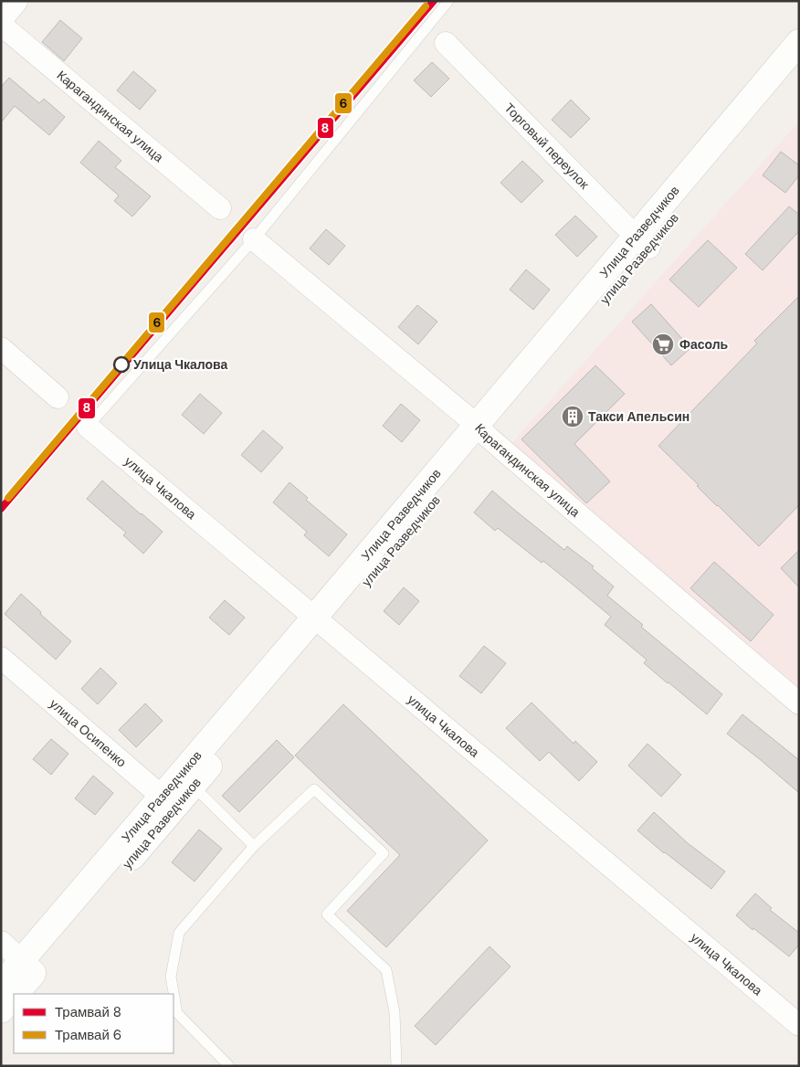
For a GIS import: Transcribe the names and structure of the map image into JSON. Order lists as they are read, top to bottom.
{
  "streets": {
    "main road": ["Улица Разведчиков", "улица Разведчиков"],
    "street": [
      "Карагандинская улица",
      "Торговый переулок",
      "улица Чкалова",
      "улица Осипенко"
    ]
  },
  "crossings": [
    ["Карагандинская улица", "улица Разведчиков"],
    ["Торговый переулок", "Улица Разведчиков"],
    ["Торговый переулок", "улица Разведчиков"],
    ["Улица Разведчиков", "улица Разведчиков"],
    ["Улица Разведчиков", "улица Чкалова"],
    ["Улица Разведчиков", "улица Осипенко"],
    ["улица Разведчиков", "улица Чкалова"],
    ["улица Разведчиков", "улица Осипенко"]
  ],
  "places": {
    "supermarket": ["Фасоль"],
    "other": ["Улица Чкалова"],
    "building": ["Такси Апельсин"]
  },
  "lines": ["tram line 8", "tram line 6"],
  "legend": ["Трамвай 8", "Трамвай 6"]
}
